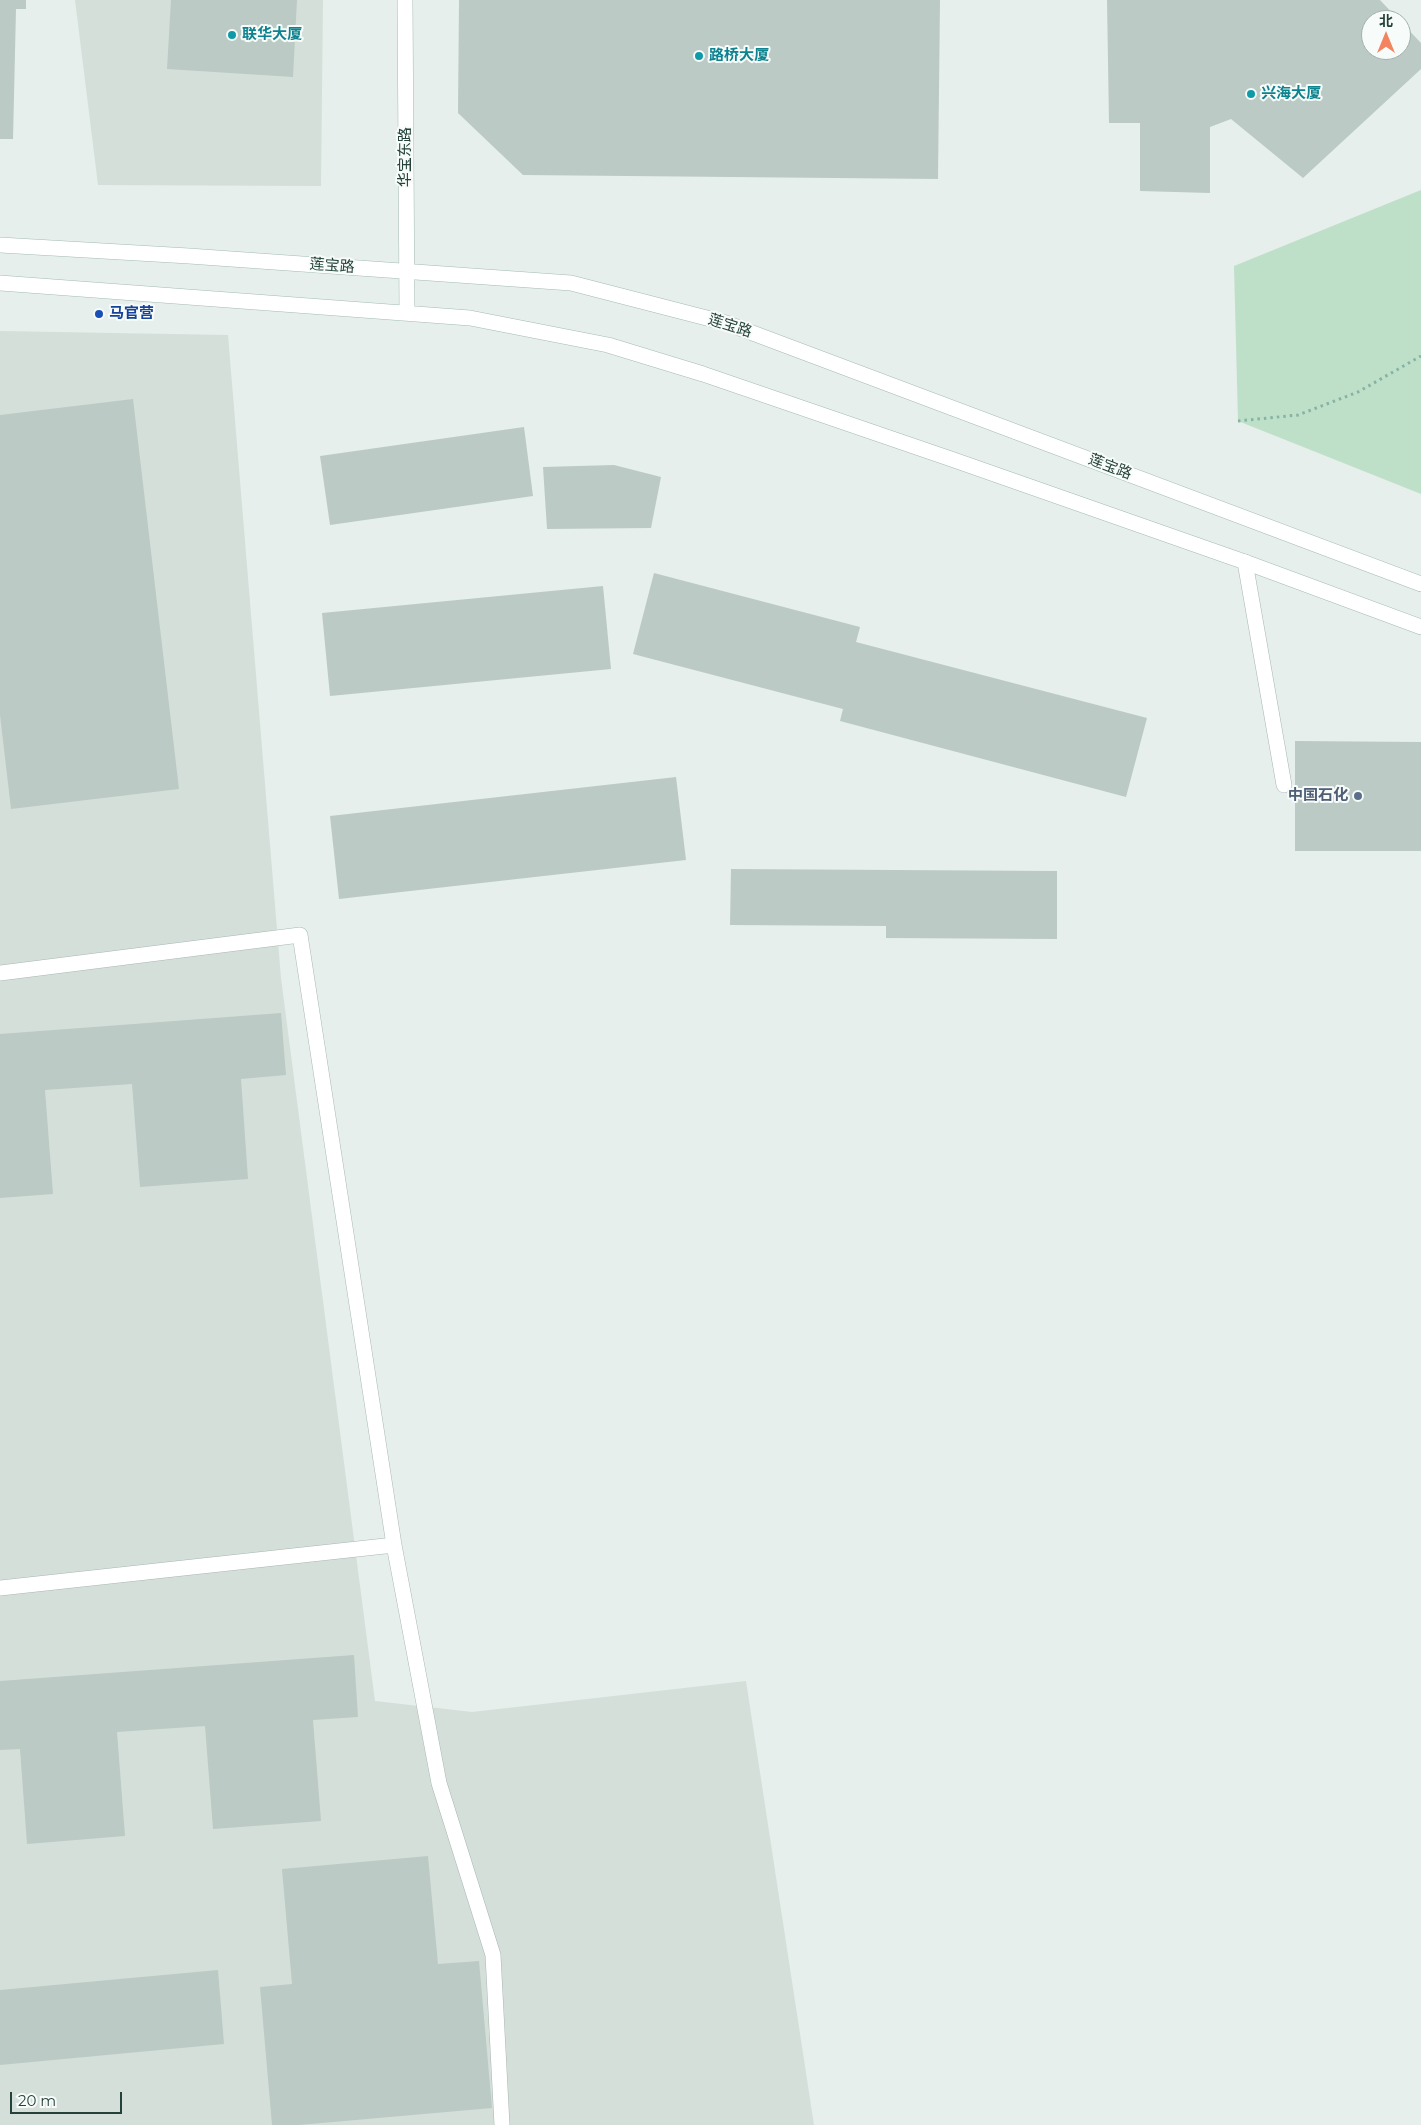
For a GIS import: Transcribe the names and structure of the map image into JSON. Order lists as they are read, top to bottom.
{
  "streets": {
    "main road": ["华宝东路", "莲宝路"]
  },
  "crossings": [
    ["华宝东路", "莲宝路"]
  ],
  "places": [
    "联华大厦",
    "路桥大厦",
    "兴海大厦",
    "马官营",
    "中国石化"
  ],
  "scale_bar": "20 m",
  "north": "top"
}
